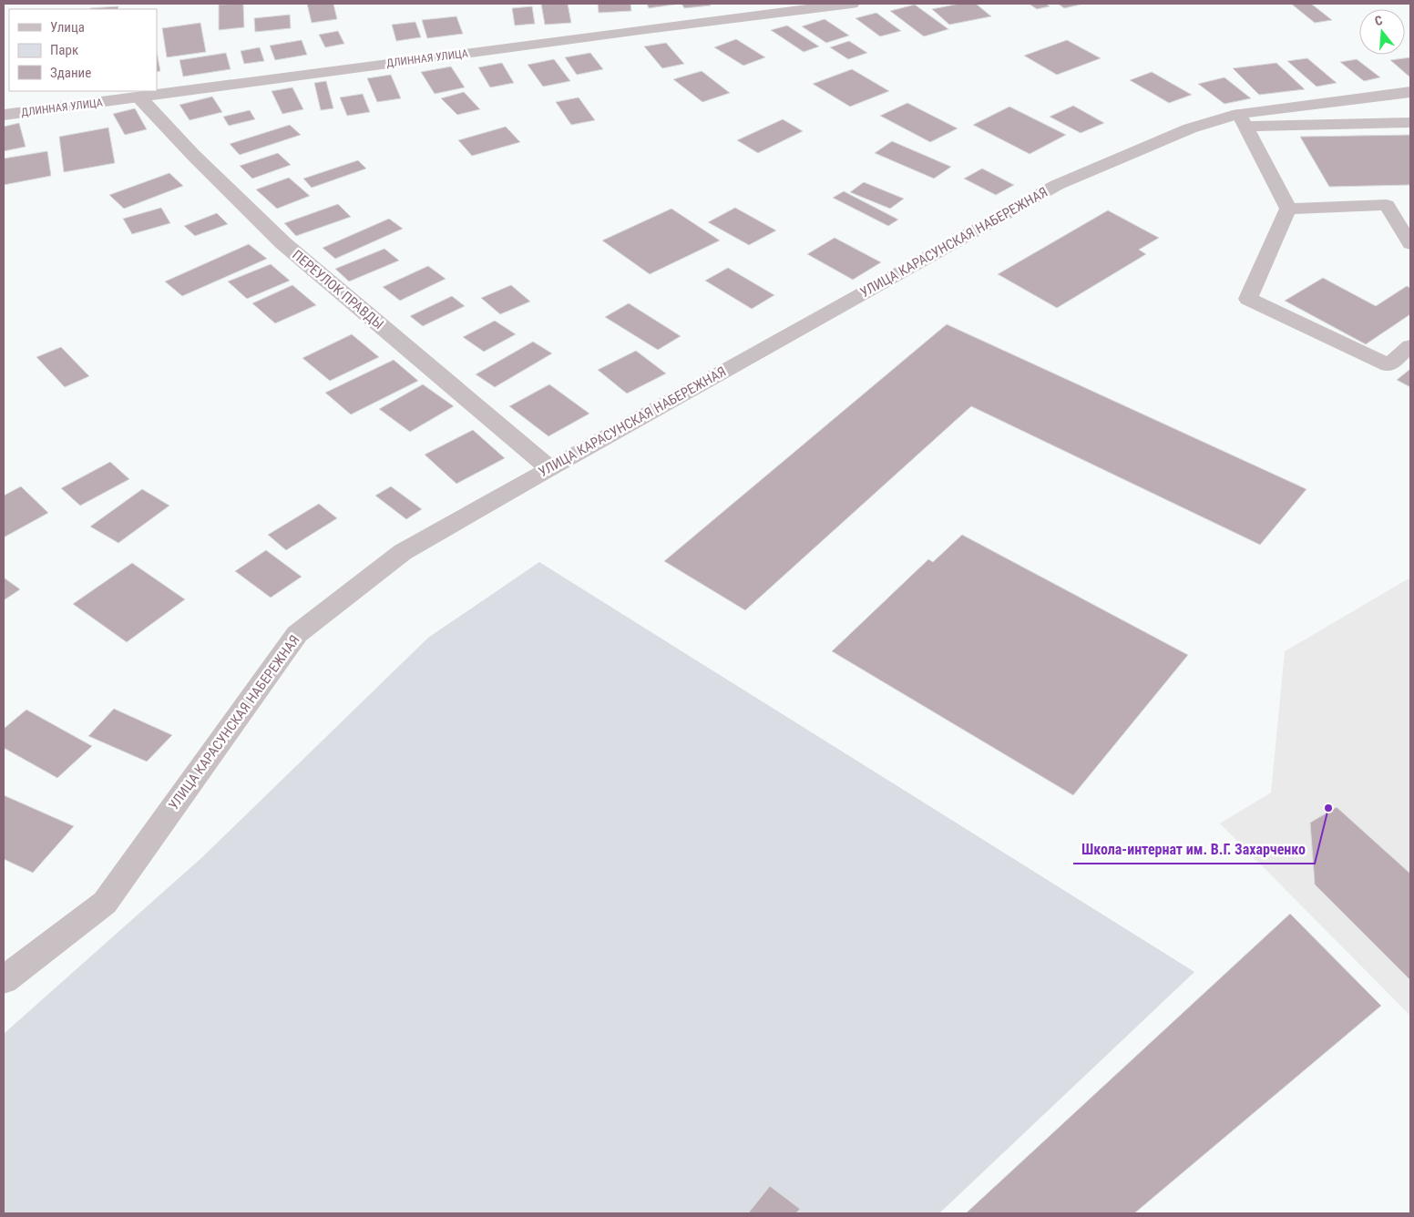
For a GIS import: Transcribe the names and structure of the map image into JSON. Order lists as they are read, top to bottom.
{
  "streets": {
    "street": ["ДЛИННАЯ УЛИЦА", "УЛИЦА КАРАСУНСКАЯ НАБЕРЕЖНАЯ", "ПЕРЕУЛОК ПРАВДЫ"]
  },
  "crossings": [
    ["ДЛИННАЯ УЛИЦА", "ПЕРЕУЛОК ПРАВДЫ"],
    ["УЛИЦА КАРАСУНСКАЯ НАБЕРЕЖНАЯ", "ПЕРЕУЛОК ПРАВДЫ"]
  ],
  "places": ["Школа-интернат им. В.Г. Захарченко"],
  "legend": ["Улица", "Парк", "Здание"],
  "north": "top"
}
